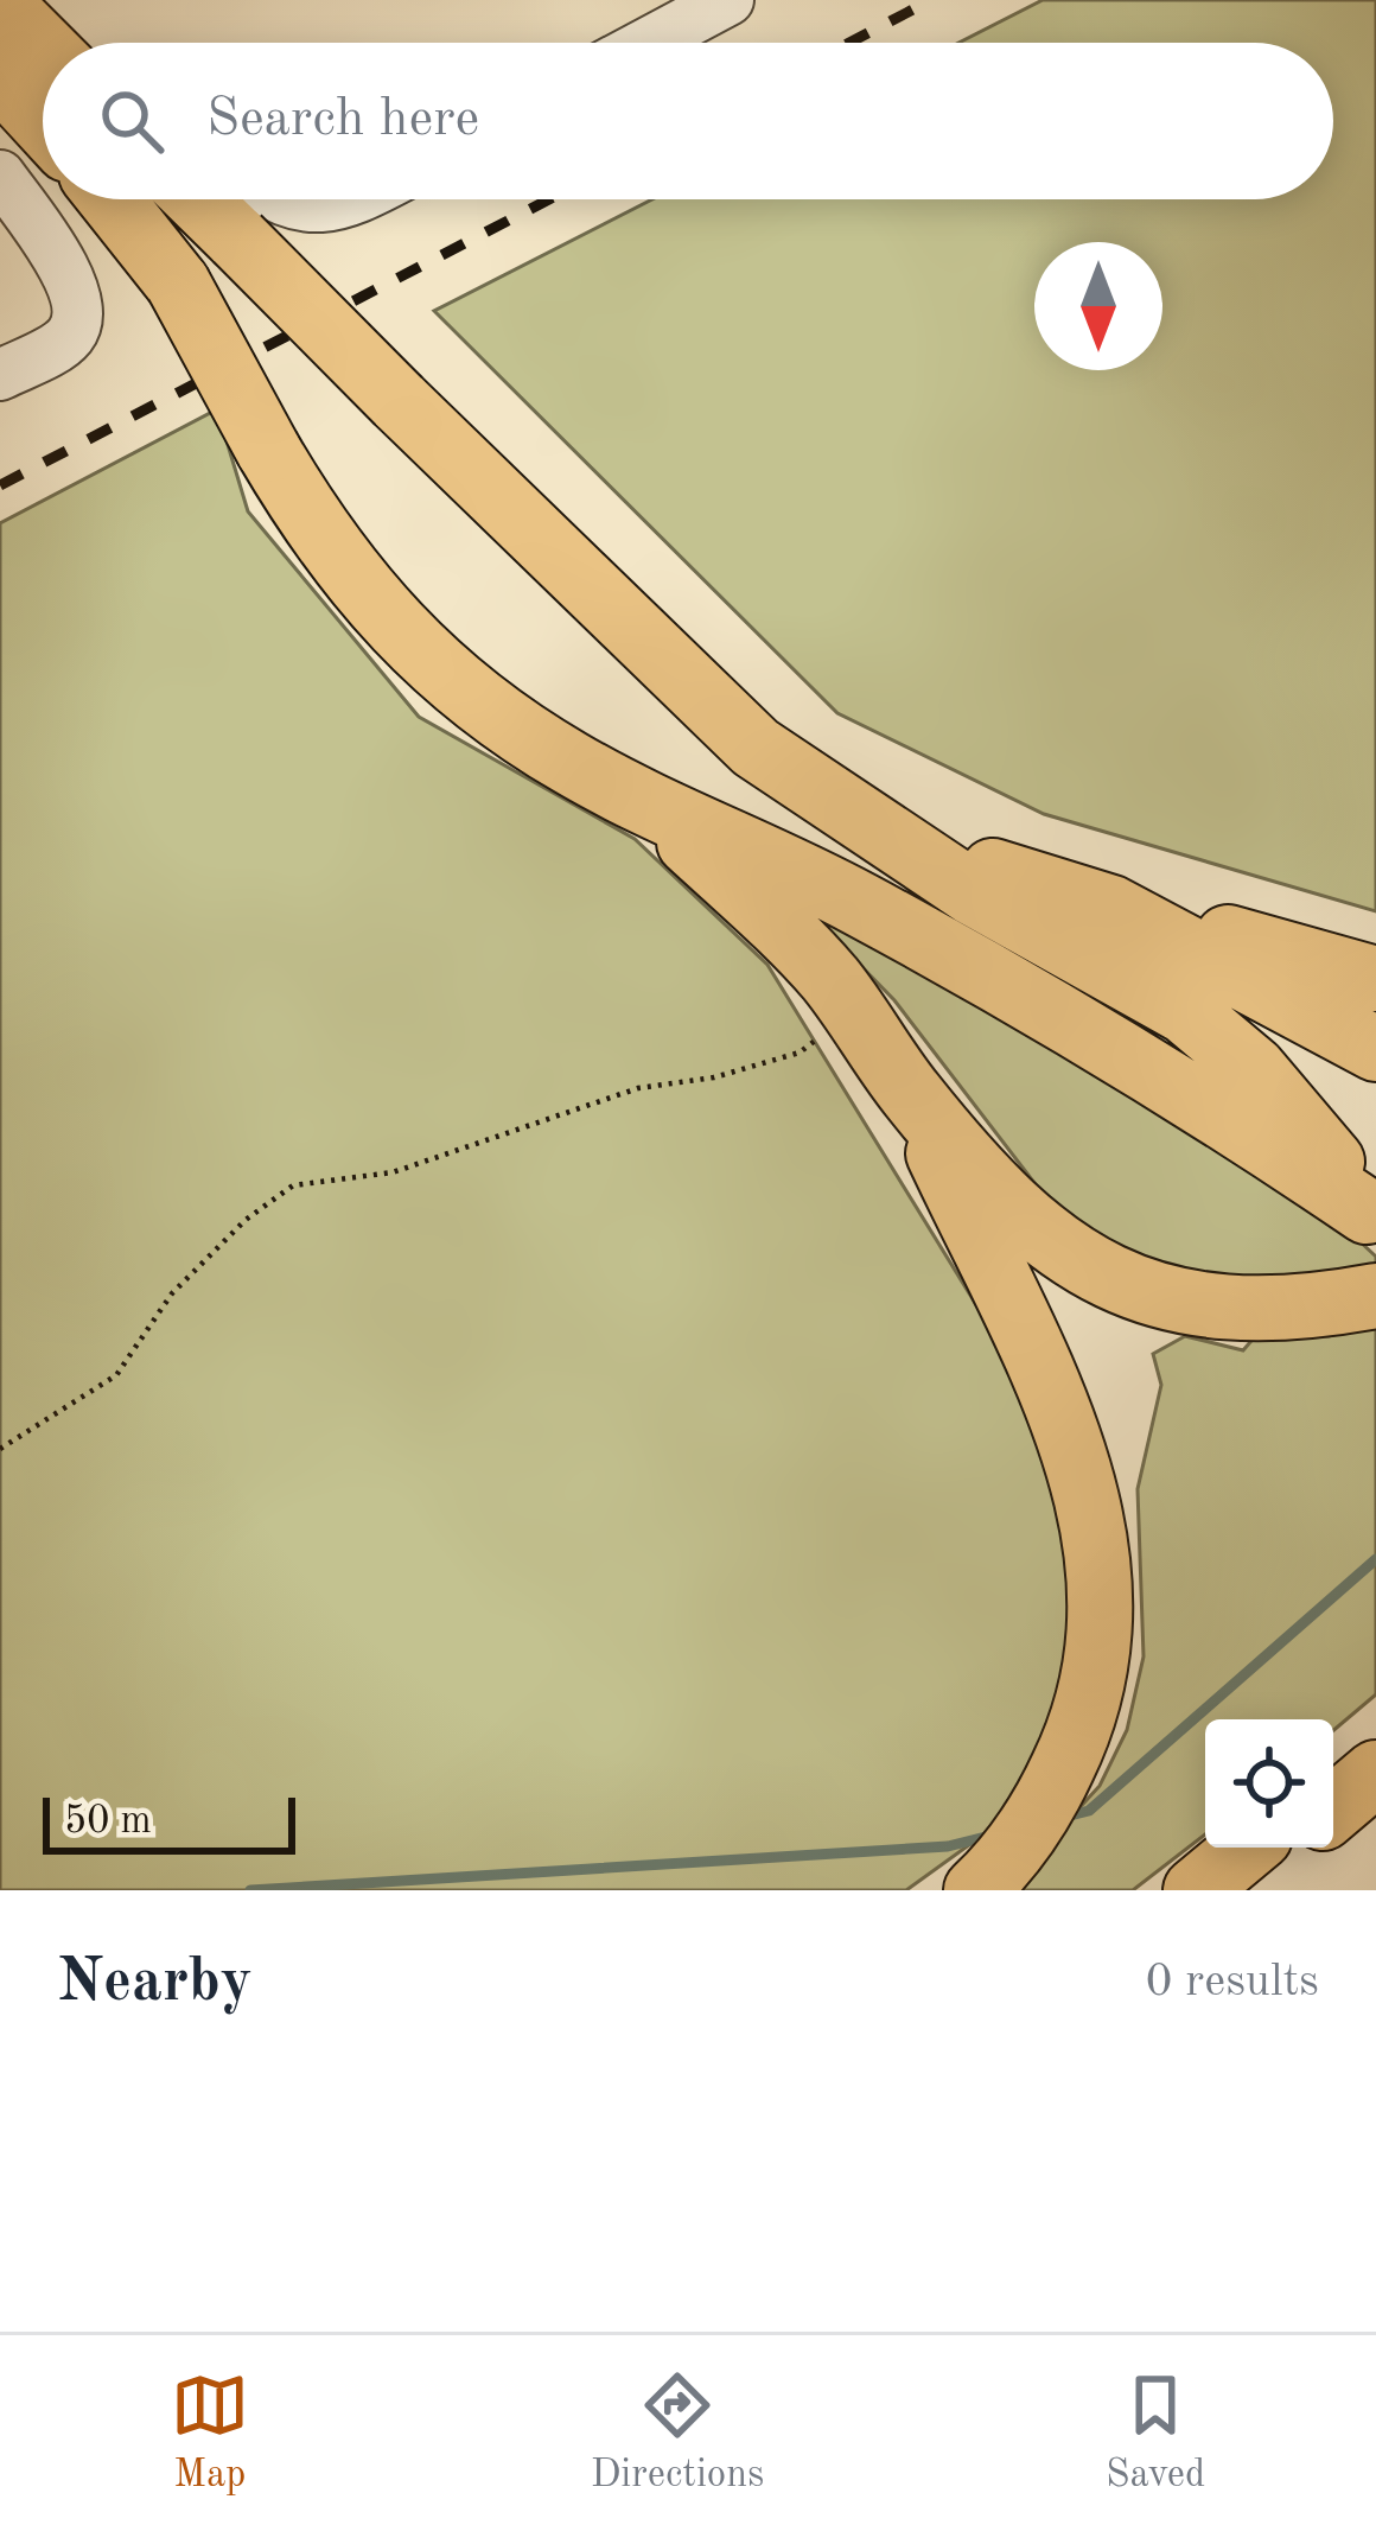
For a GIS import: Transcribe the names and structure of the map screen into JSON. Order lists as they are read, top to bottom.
{
  "scale_bar": "50 m",
  "north": "bottom",
  "page": {
    "search": "Search here",
    "scale": "50 m",
    "heading": ["Nearby", "0 results"],
    "nav": ["Map", "Directions", "Saved"]
  }
}
